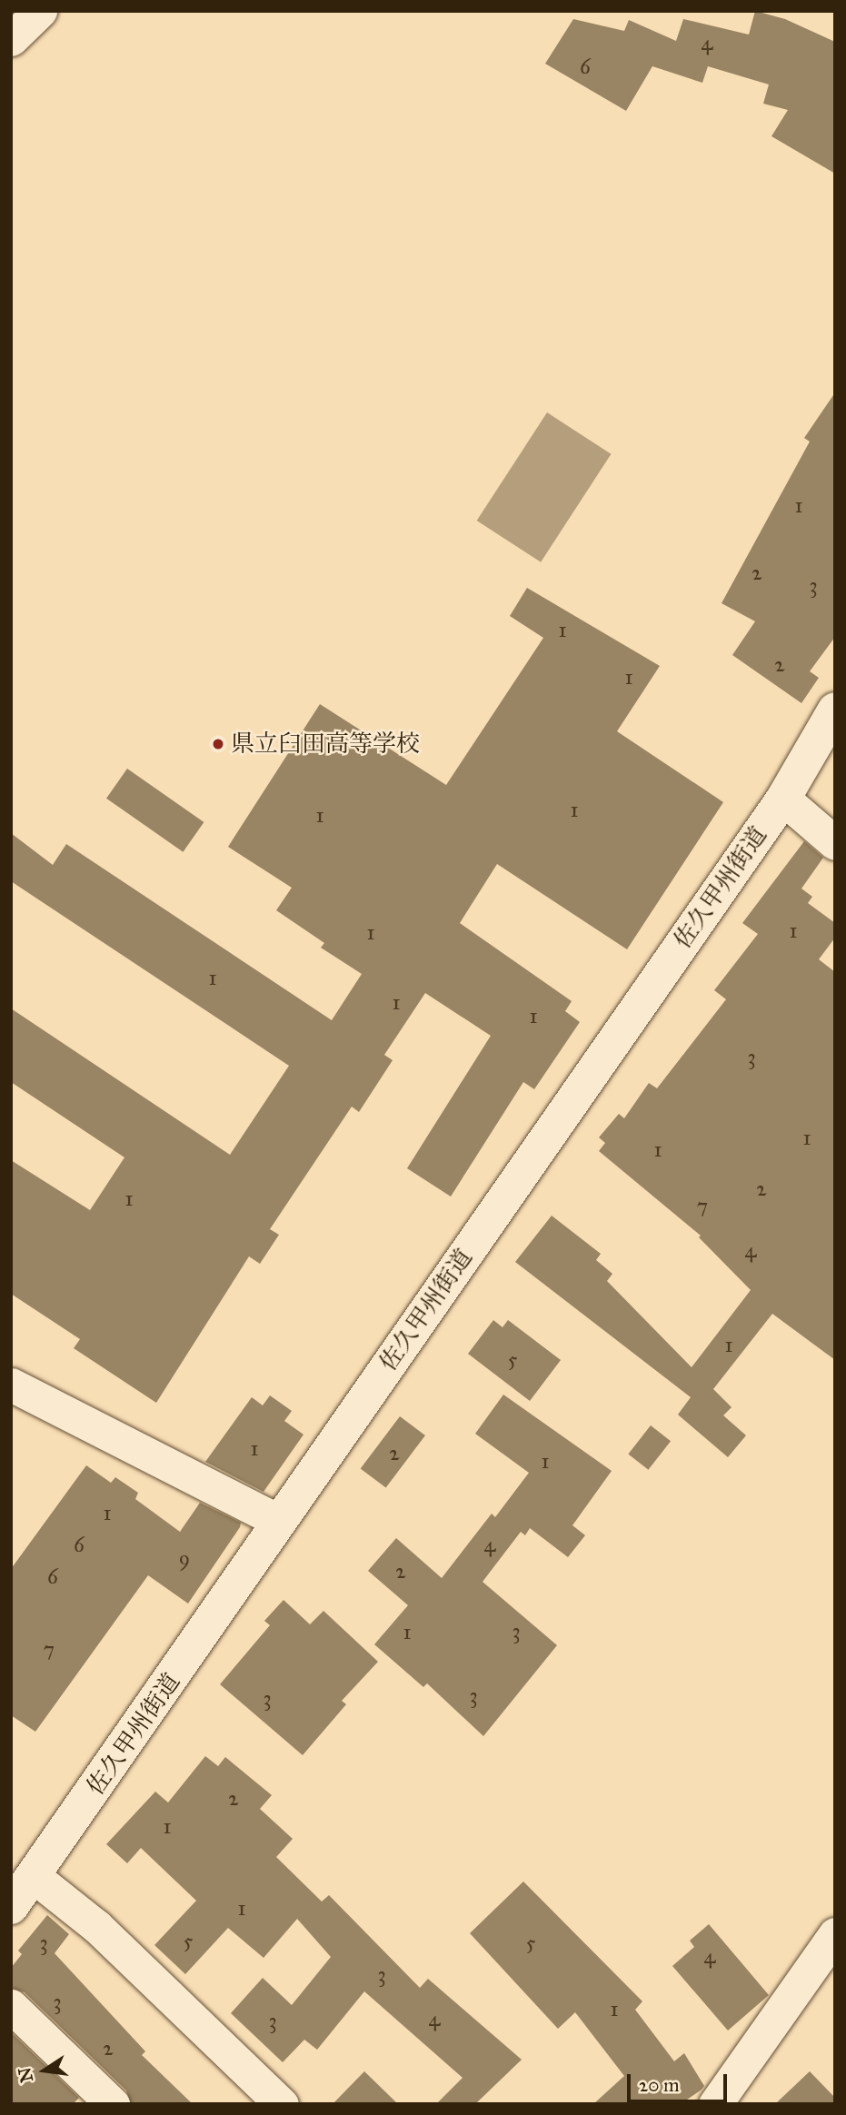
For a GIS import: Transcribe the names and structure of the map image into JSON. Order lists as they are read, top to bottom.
{
  "streets": {
    "street": ["佐久甲州街道"]
  },
  "places": ["県立臼田高等学校"],
  "house_numbers": [
    "4",
    "6",
    "1",
    "2",
    "3",
    "1",
    "2",
    "1",
    "1",
    "1",
    "1",
    "1",
    "1",
    "1",
    "1",
    "3",
    "1",
    "1",
    "2",
    "1",
    "7",
    "4",
    "1",
    "5",
    "1",
    "2",
    "1",
    "1",
    "6",
    "4",
    "9",
    "2",
    "6",
    "3",
    "1",
    "7",
    "3",
    "3",
    "2",
    "1",
    "1",
    "5",
    "3",
    "5",
    "4",
    "3",
    "3",
    "1",
    "4",
    "3",
    "2"
  ],
  "scale_bar": "20 m",
  "north": "left"
}
